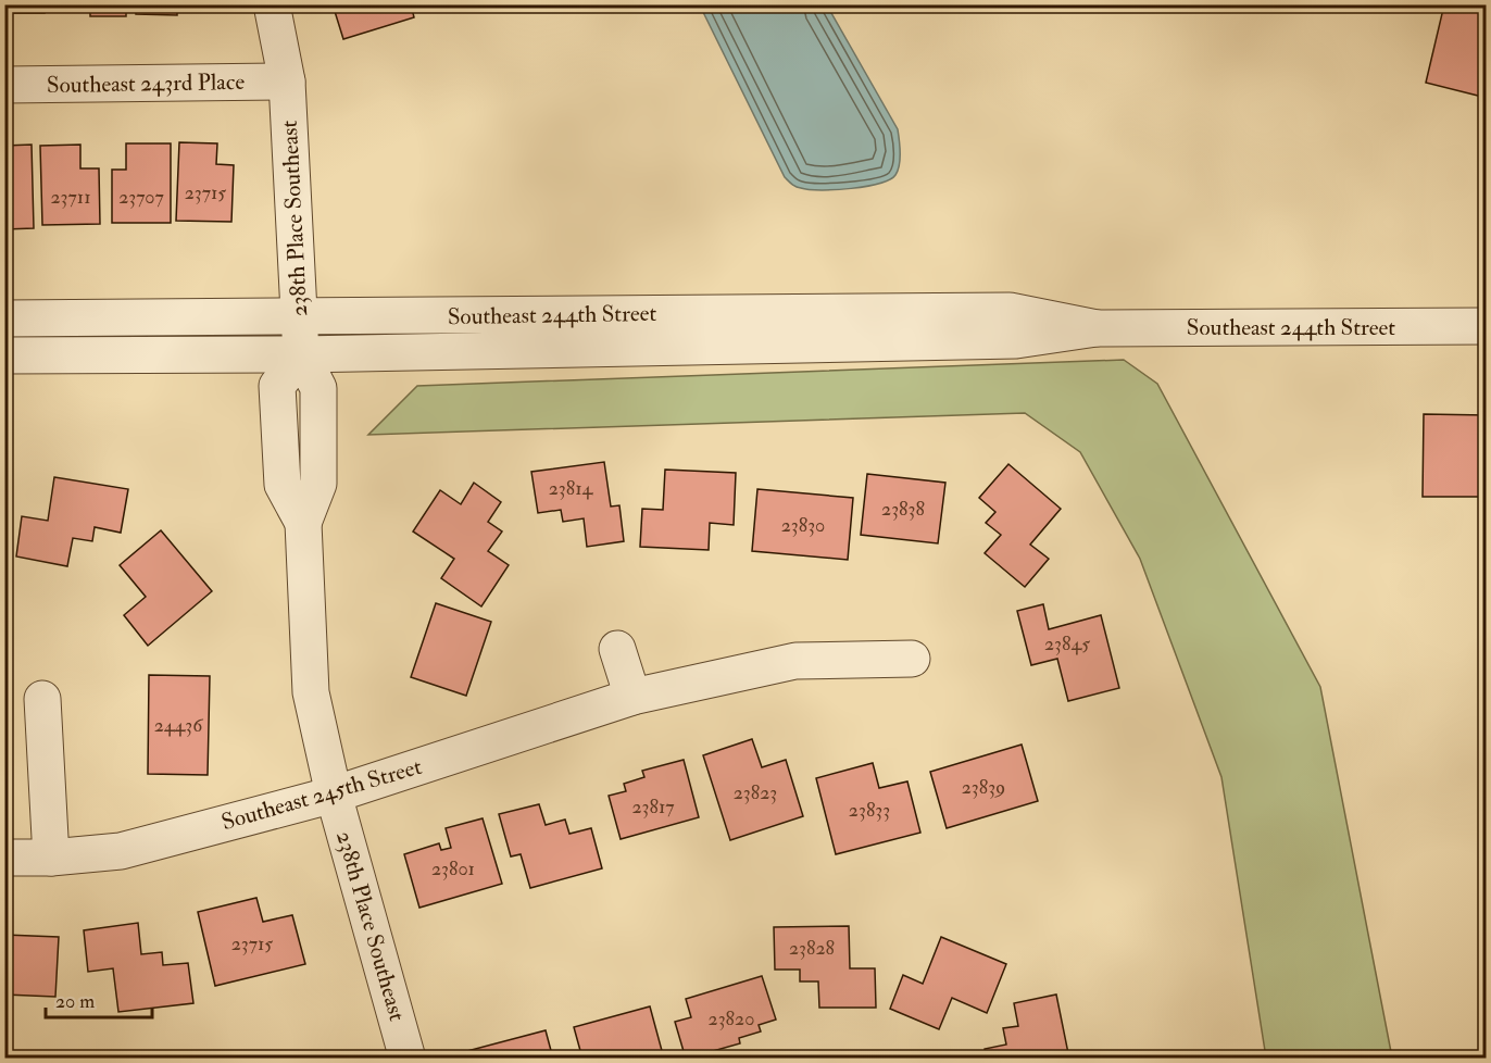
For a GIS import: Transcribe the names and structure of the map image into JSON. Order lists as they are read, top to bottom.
{
  "streets": {
    "street": [
      "Southeast 243rd Place",
      "238th Place Southeast",
      "Southeast 244th Street",
      "Southeast 245th Street"
    ]
  },
  "crossings": [
    ["Southeast 243rd Place", "238th Place Southeast"],
    ["238th Place Southeast", "Southeast 244th Street"],
    ["238th Place Southeast", "Southeast 245th Street"]
  ],
  "house_numbers": [
    "23715",
    "23711",
    "23707",
    "23814",
    "23838",
    "23830",
    "23845",
    "24436",
    "23839",
    "23823",
    "23817",
    "23833",
    "23801",
    "23715",
    "23828",
    "23820"
  ],
  "scale_bar": "20 m"
}
